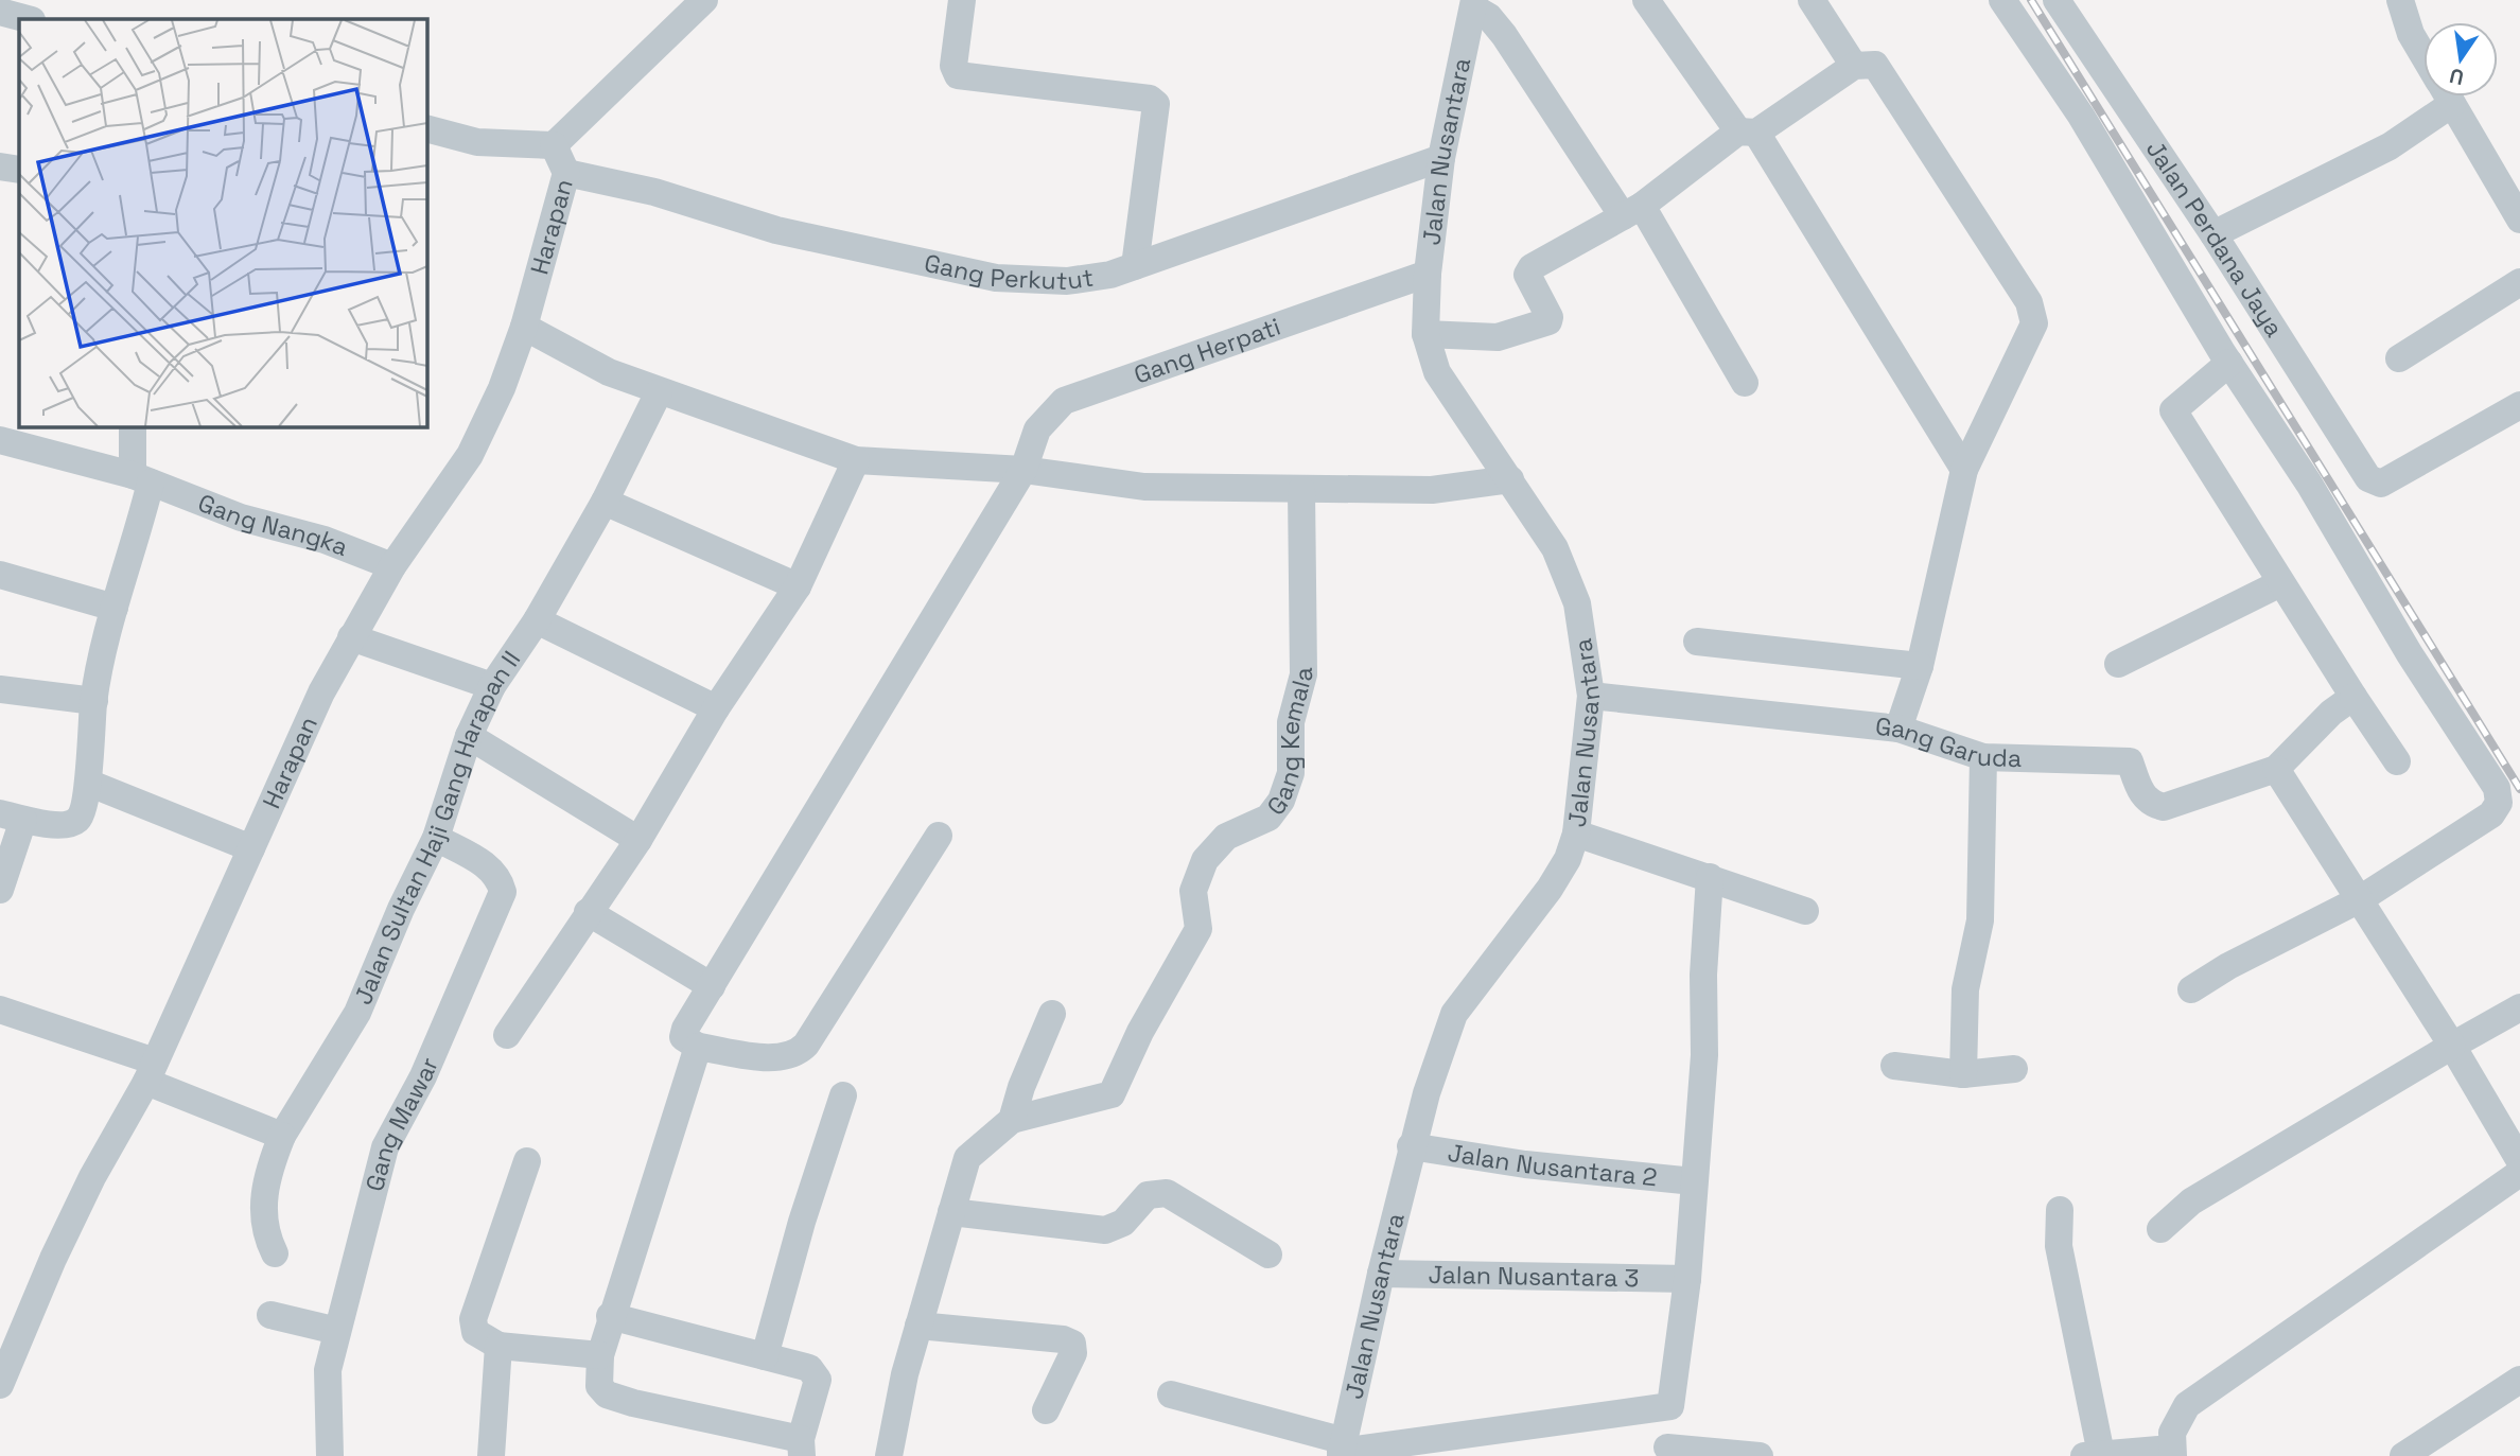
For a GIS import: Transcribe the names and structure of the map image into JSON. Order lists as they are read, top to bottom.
{
  "streets": {
    "street": [
      "Jalan Nusantara",
      "Harapan",
      "Jalan Perdana Jaya",
      "Gang Perkutut",
      "Gang Herpati",
      "Gang Nangka",
      "Gang Kemala",
      "Gang Garuda",
      "Jalan Sultan Haji Gang Harapan II",
      "Gang Mawar",
      "Jalan Nusantara 2",
      "Jalan Nusantara 3"
    ]
  },
  "crossings": [
    ["Jalan Nusantara", "Gang Perkutut"],
    ["Jalan Nusantara", "Gang Herpati"],
    ["Jalan Nusantara", "Gang Garuda"],
    ["Jalan Nusantara", "Jalan Nusantara 2"],
    ["Jalan Nusantara", "Jalan Nusantara 3"],
    ["Harapan", "Gang Perkutut"],
    ["Harapan", "Gang Nangka"],
    ["Jalan Sultan Haji Gang Harapan II", "Gang Mawar"]
  ],
  "north": "bottom"
}
